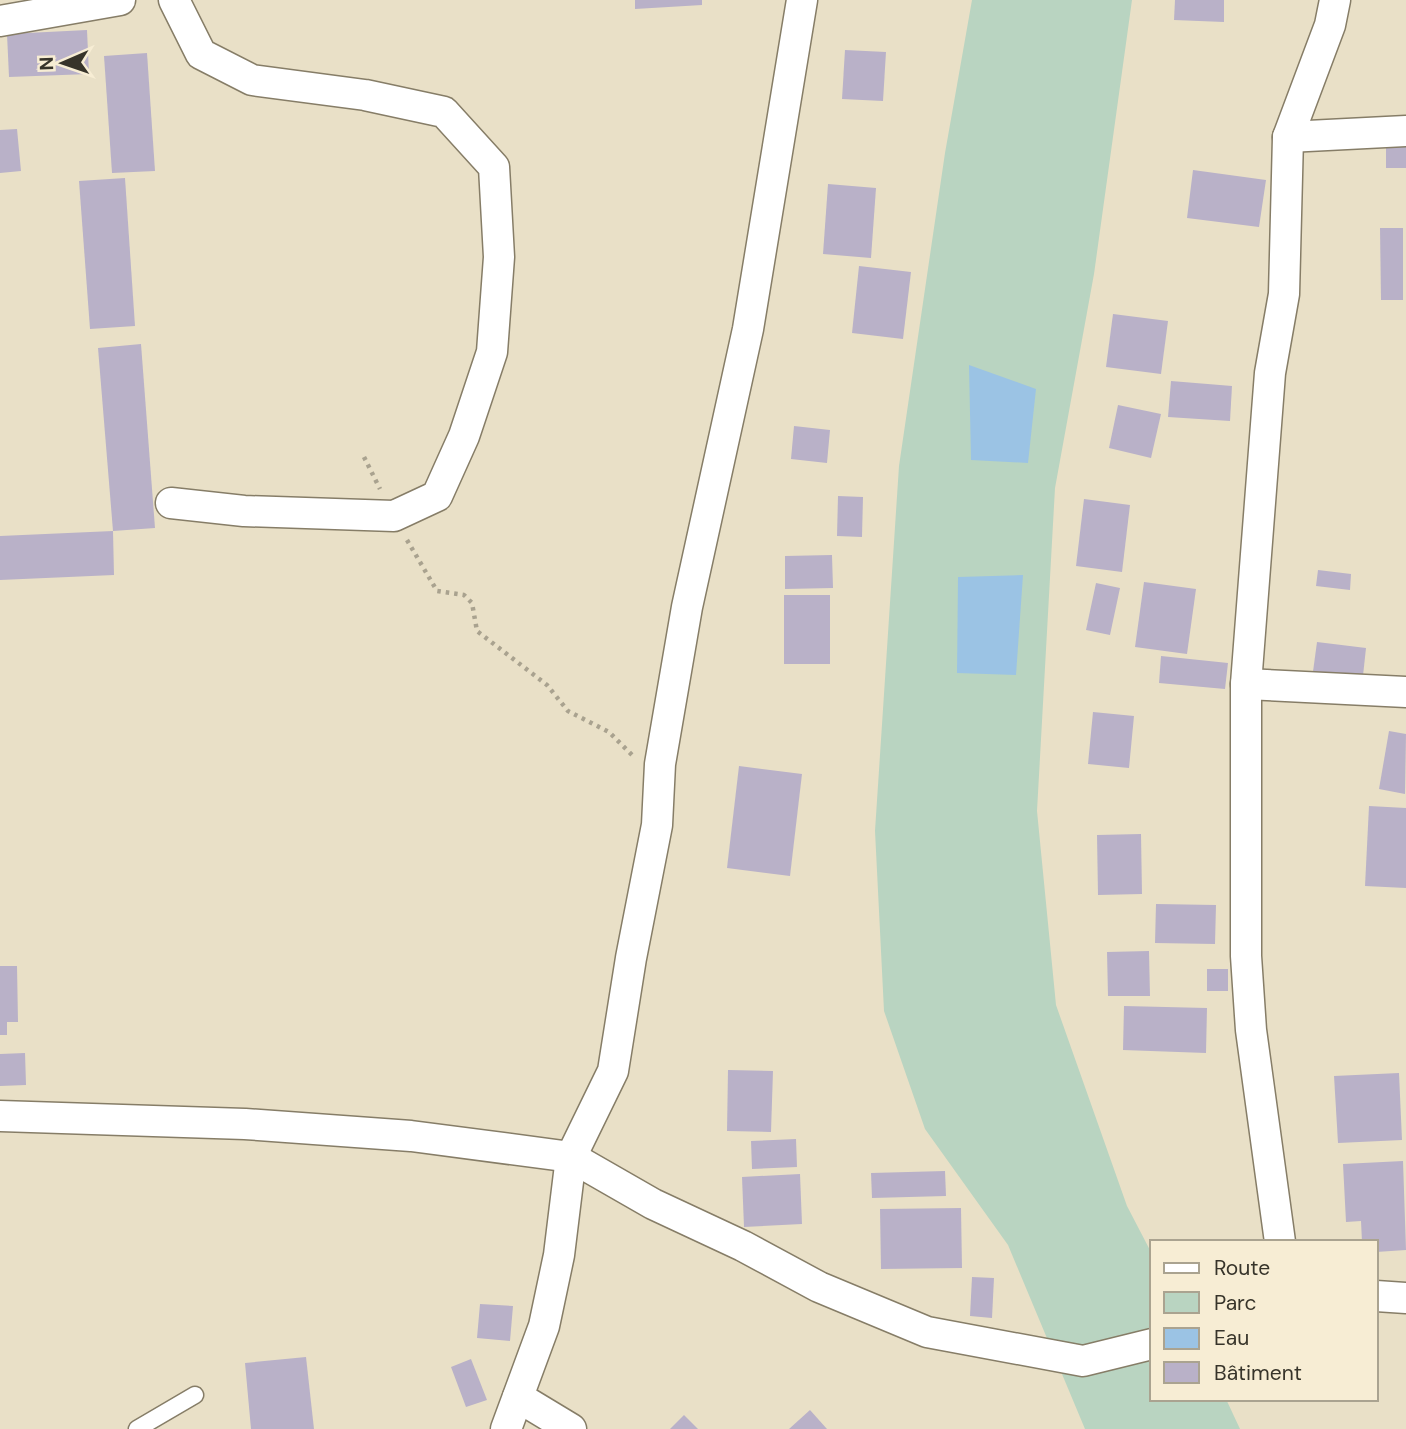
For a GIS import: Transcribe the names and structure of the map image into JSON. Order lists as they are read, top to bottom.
{
  "legend": [
    "Route",
    "Parc",
    "Eau",
    "Bâtiment"
  ],
  "north": "left"
}
